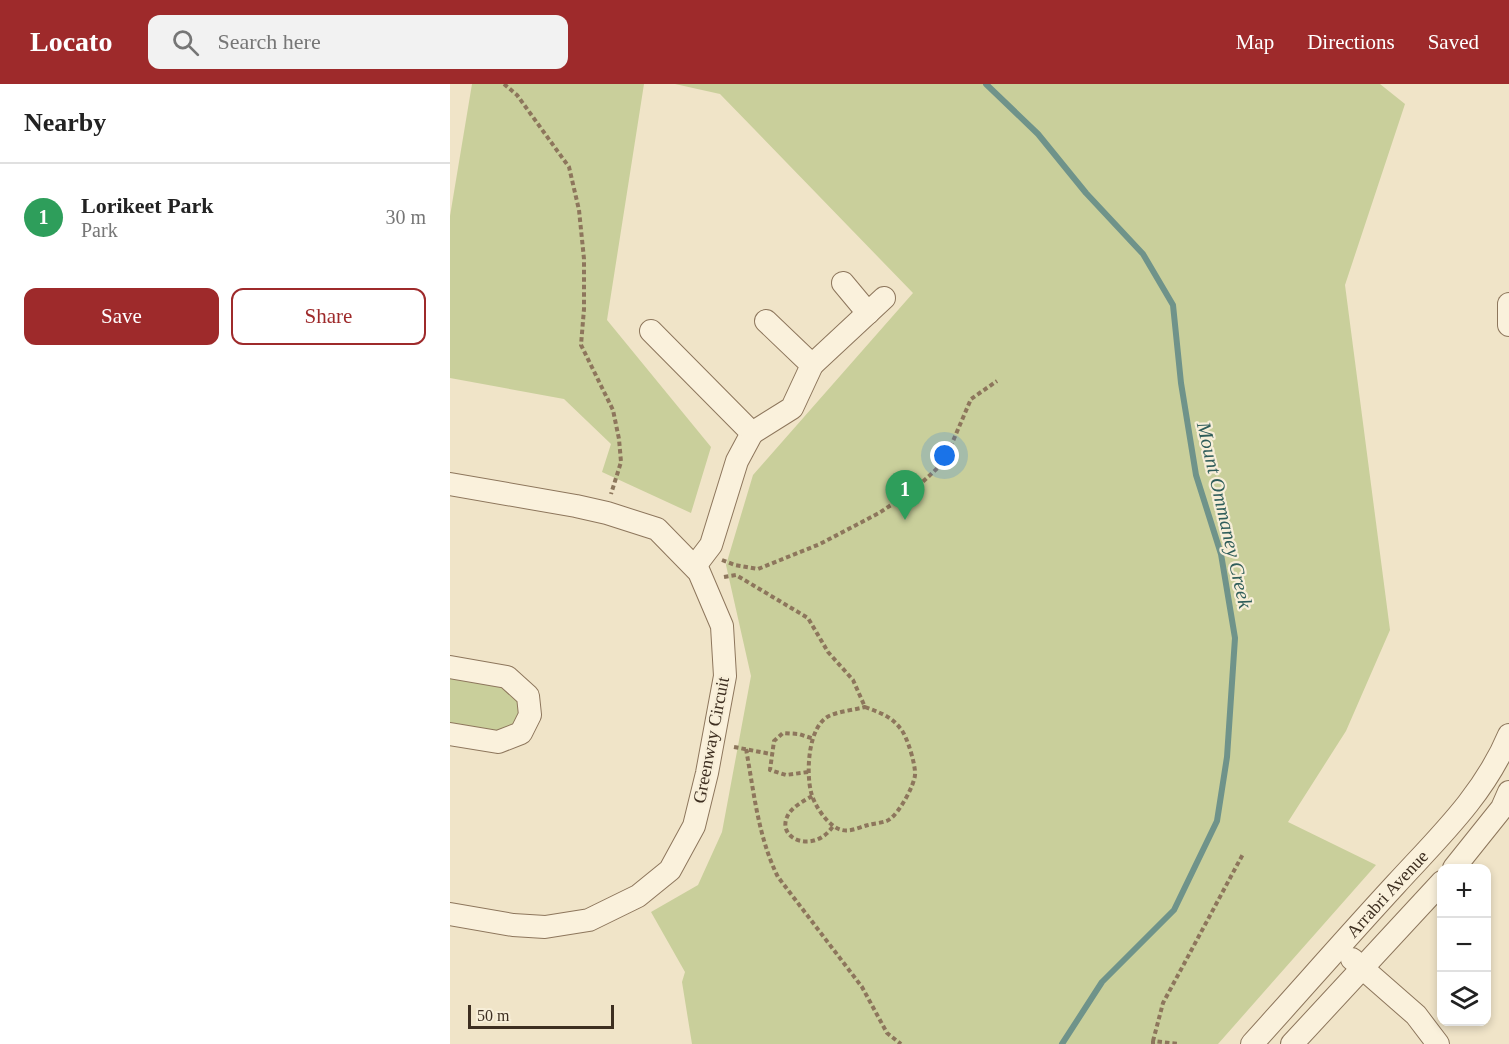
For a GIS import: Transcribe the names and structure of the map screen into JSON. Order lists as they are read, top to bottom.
{
  "streets": {
    "street": ["Greenway Circuit", "Arrabri Avenue"]
  },
  "water": ["Mount Ommaney Creek"],
  "scale_bar": "50 m",
  "page": {
    "header": "Locato",
    "search": "Search here",
    "nav": ["Map", "Directions", "Saved"],
    "heading": "Nearby",
    "list": [
      {
        "mark": "1",
        "name": "Lorikeet Park",
        "note": "Park",
        "value": "30 m"
      }
    ],
    "buttons": ["Save", "Share"],
    "pins": "1",
    "map_buttons": ["+", "−"],
    "scale": "50 m"
  }
}
